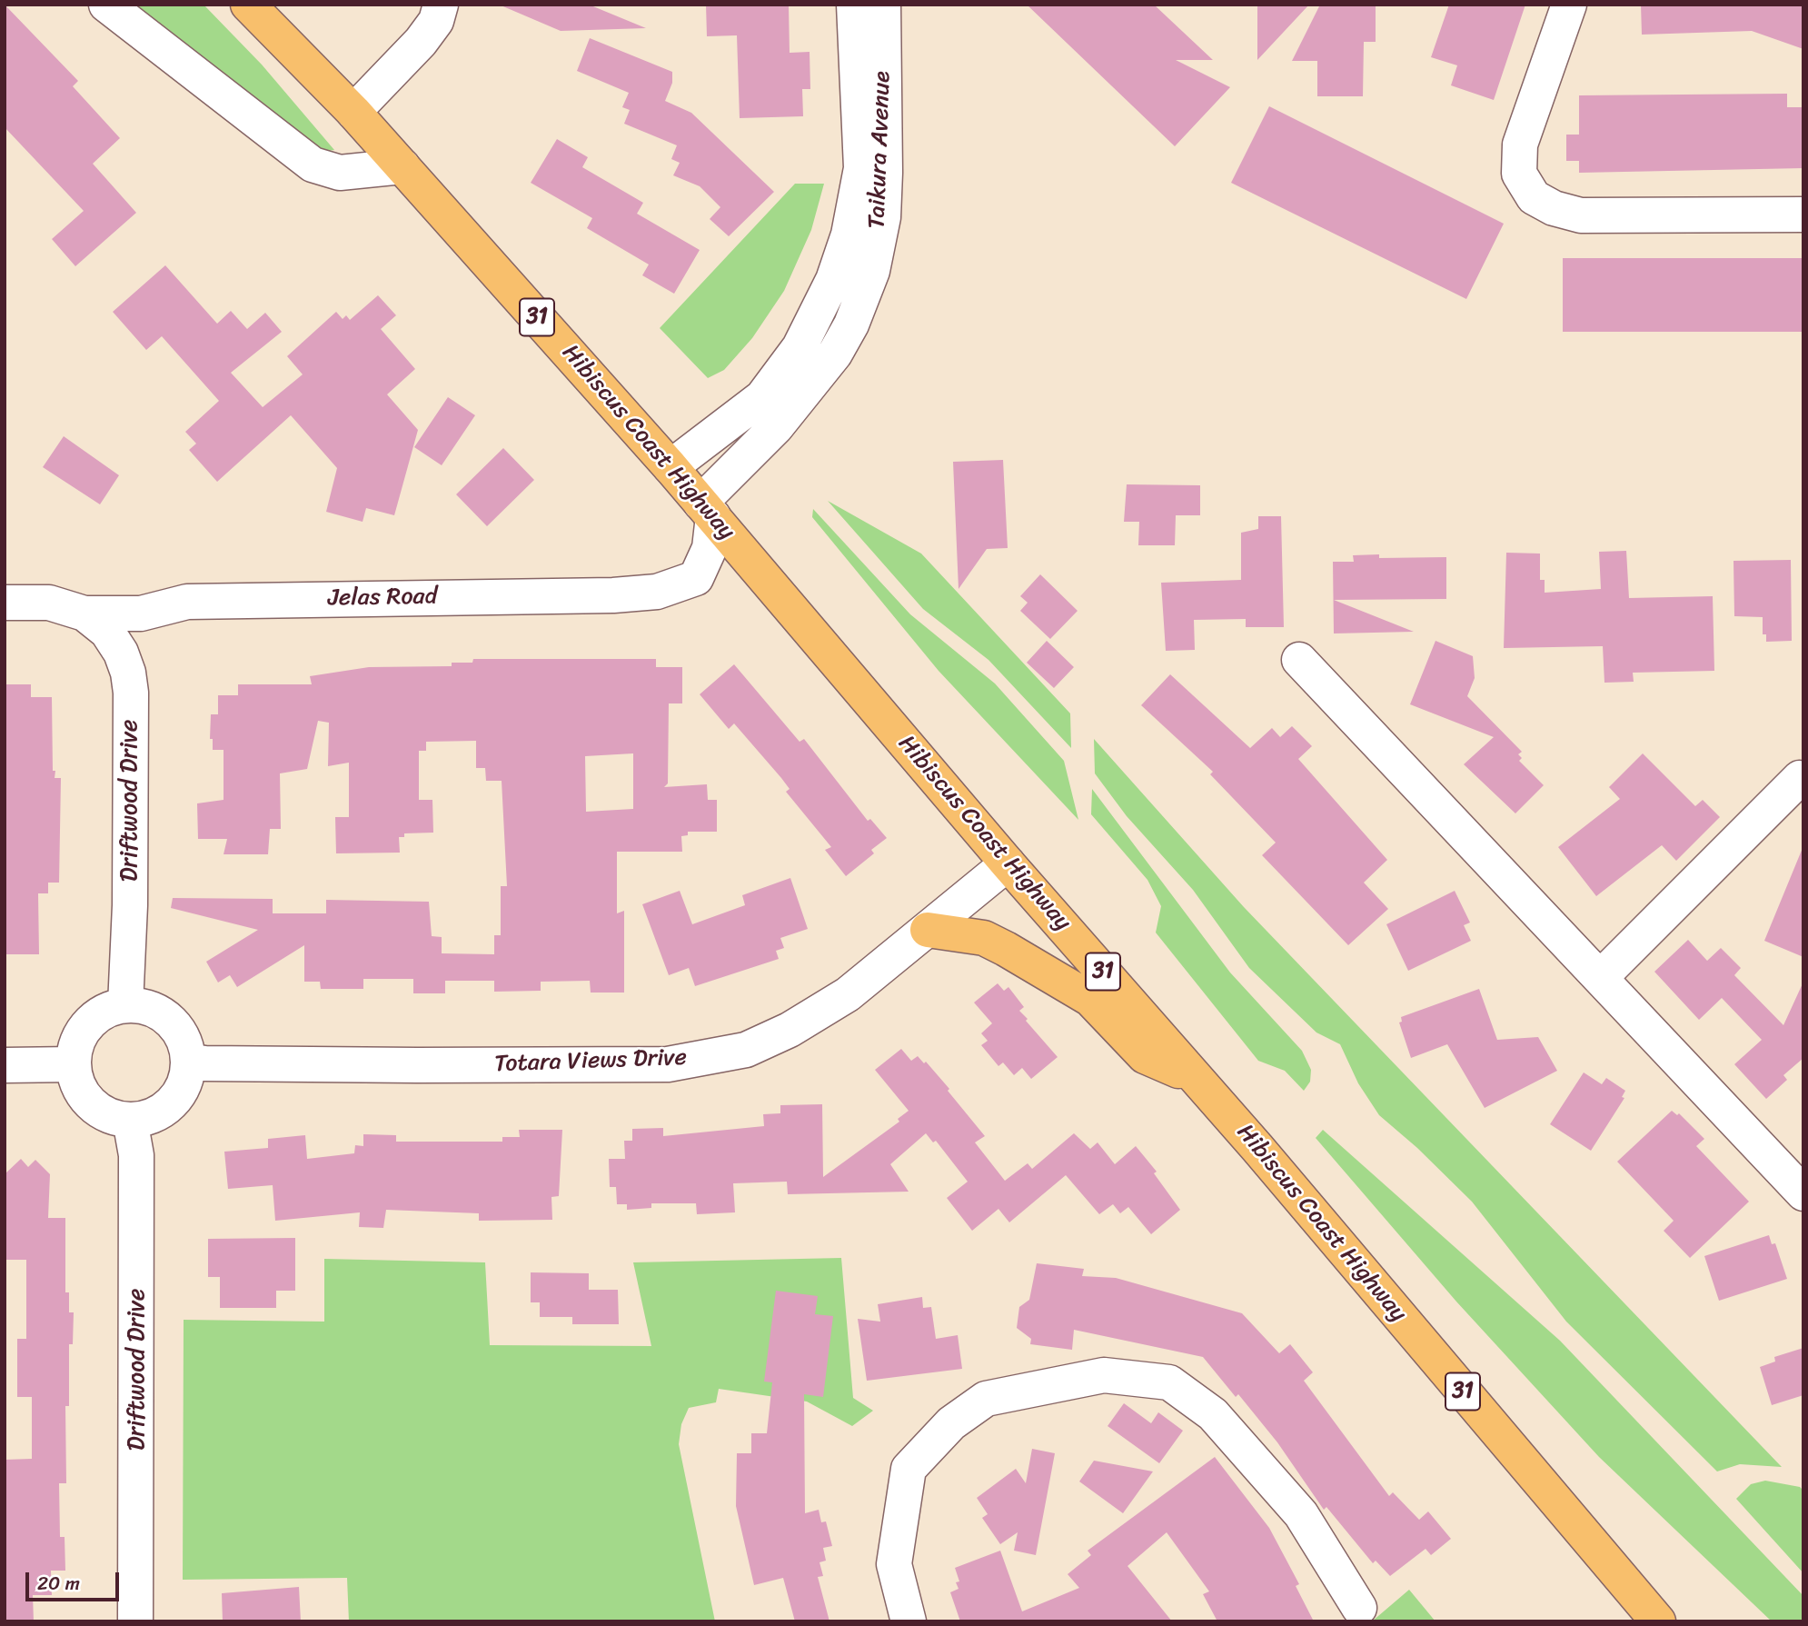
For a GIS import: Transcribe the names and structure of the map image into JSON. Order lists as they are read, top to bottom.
{
  "streets": {
    "main road": ["31", "Hibiscus Coast Highway"],
    "street": [
      "Taikura Avenue",
      "Jelas Road",
      "Driftwood Drive",
      "Totara Views Drive"
    ]
  },
  "crossings": [
    ["Taikura Avenue", "Hibiscus Coast Highway"],
    ["Taikura Avenue", "Jelas Road"],
    ["Hibiscus Coast Highway", "Jelas Road"],
    ["Hibiscus Coast Highway", "Totara Views Drive"],
    ["Jelas Road", "Driftwood Drive"],
    ["Driftwood Drive", "Totara Views Drive"]
  ],
  "scale_bar": "20 m"
}
